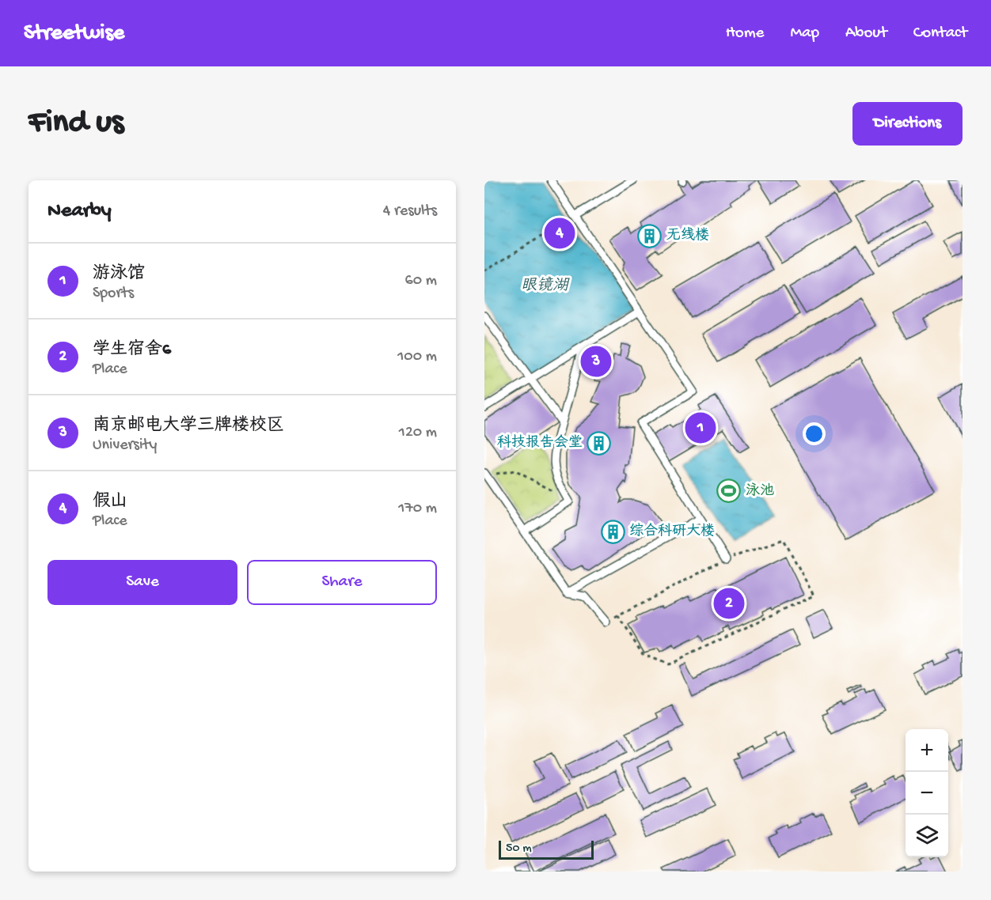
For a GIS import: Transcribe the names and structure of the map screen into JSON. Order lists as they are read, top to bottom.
{
  "water": ["眼镜湖"],
  "places": {
    "building": ["无线楼", "科技报告会堂", "综合科研大楼"],
    "sports": ["泳池"]
  },
  "scale_bar": "50 m",
  "page": {
    "header": "Streetwise",
    "nav": [
      "Home",
      "Map",
      "About",
      "Contact"
    ],
    "buttons": [
      "Directions",
      ["Save", "Share"]
    ],
    "title": "Find us",
    "heading": ["Nearby", "4 results"],
    "pins": [
      "4",
      "3",
      "1",
      "2"
    ],
    "list": [
      {
        "mark": "1",
        "name": "游泳馆",
        "note": "Sports",
        "value": "60 m"
      },
      {
        "mark": "2",
        "name": "学生宿舍6",
        "note": "Place",
        "value": "100 m"
      },
      {
        "mark": "3",
        "name": "南京邮电大学三牌楼校区",
        "note": "University",
        "value": "120 m"
      },
      {
        "mark": "4",
        "name": "假山",
        "note": "Place",
        "value": "170 m"
      }
    ],
    "map_buttons": ["+", "−"],
    "scale": "50 m"
  }
}
